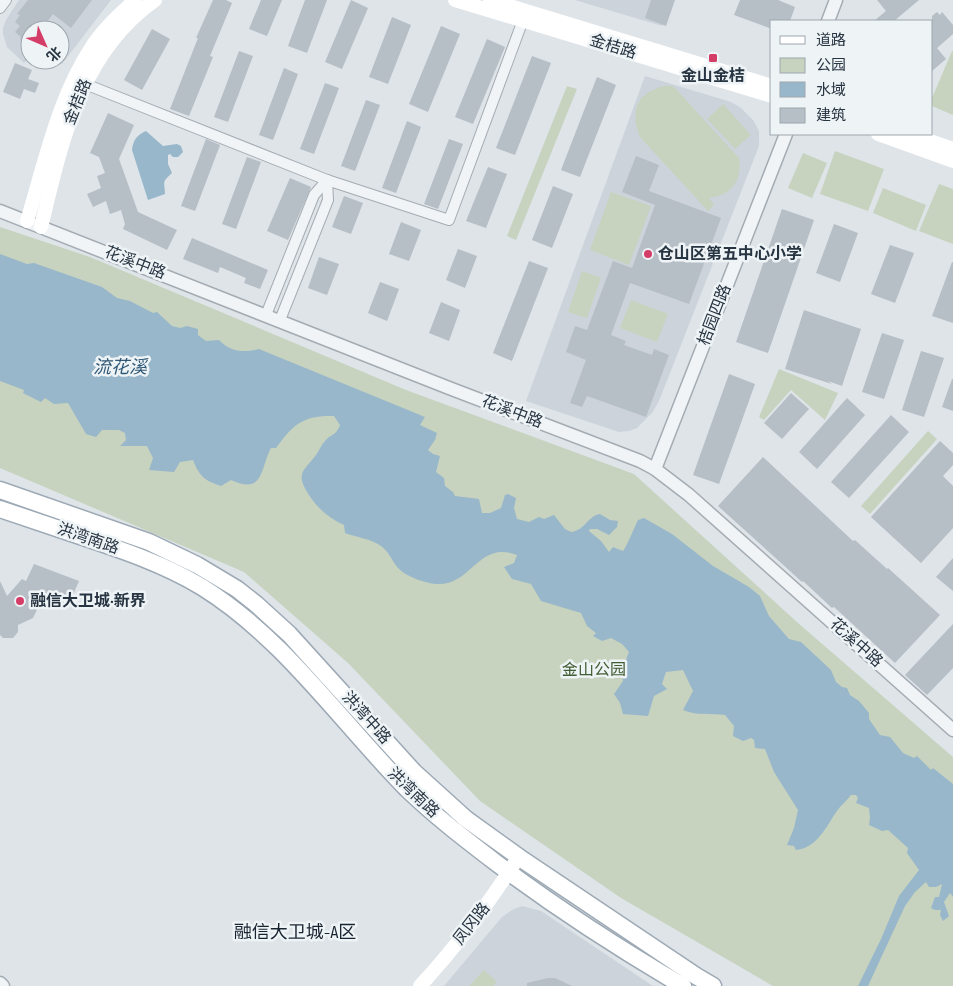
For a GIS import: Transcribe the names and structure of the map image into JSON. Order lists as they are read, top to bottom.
{
  "streets": {
    "main road": [
      "金桔路",
      "洪湾南路",
      "洪湾中路",
      "凤冈路"
    ],
    "street": ["花溪中路", "桔园四路"]
  },
  "crossings": [
    ["金桔路", "花溪中路"],
    ["花溪中路", "桔园四路"],
    ["洪湾南路", "凤冈路"],
    ["洪湾中路", "凤冈路"]
  ],
  "districts": ["融信大卫城-A区"],
  "water": ["流花溪"],
  "parks": ["金山公园"],
  "places": {
    "transit": ["金山金桔"],
    "other": ["仓山区第五中心小学", "融信大卫城·新界"]
  },
  "legend": [
    "道路",
    "公园",
    "水域",
    "建筑"
  ],
  "north": "bottom right"
}
